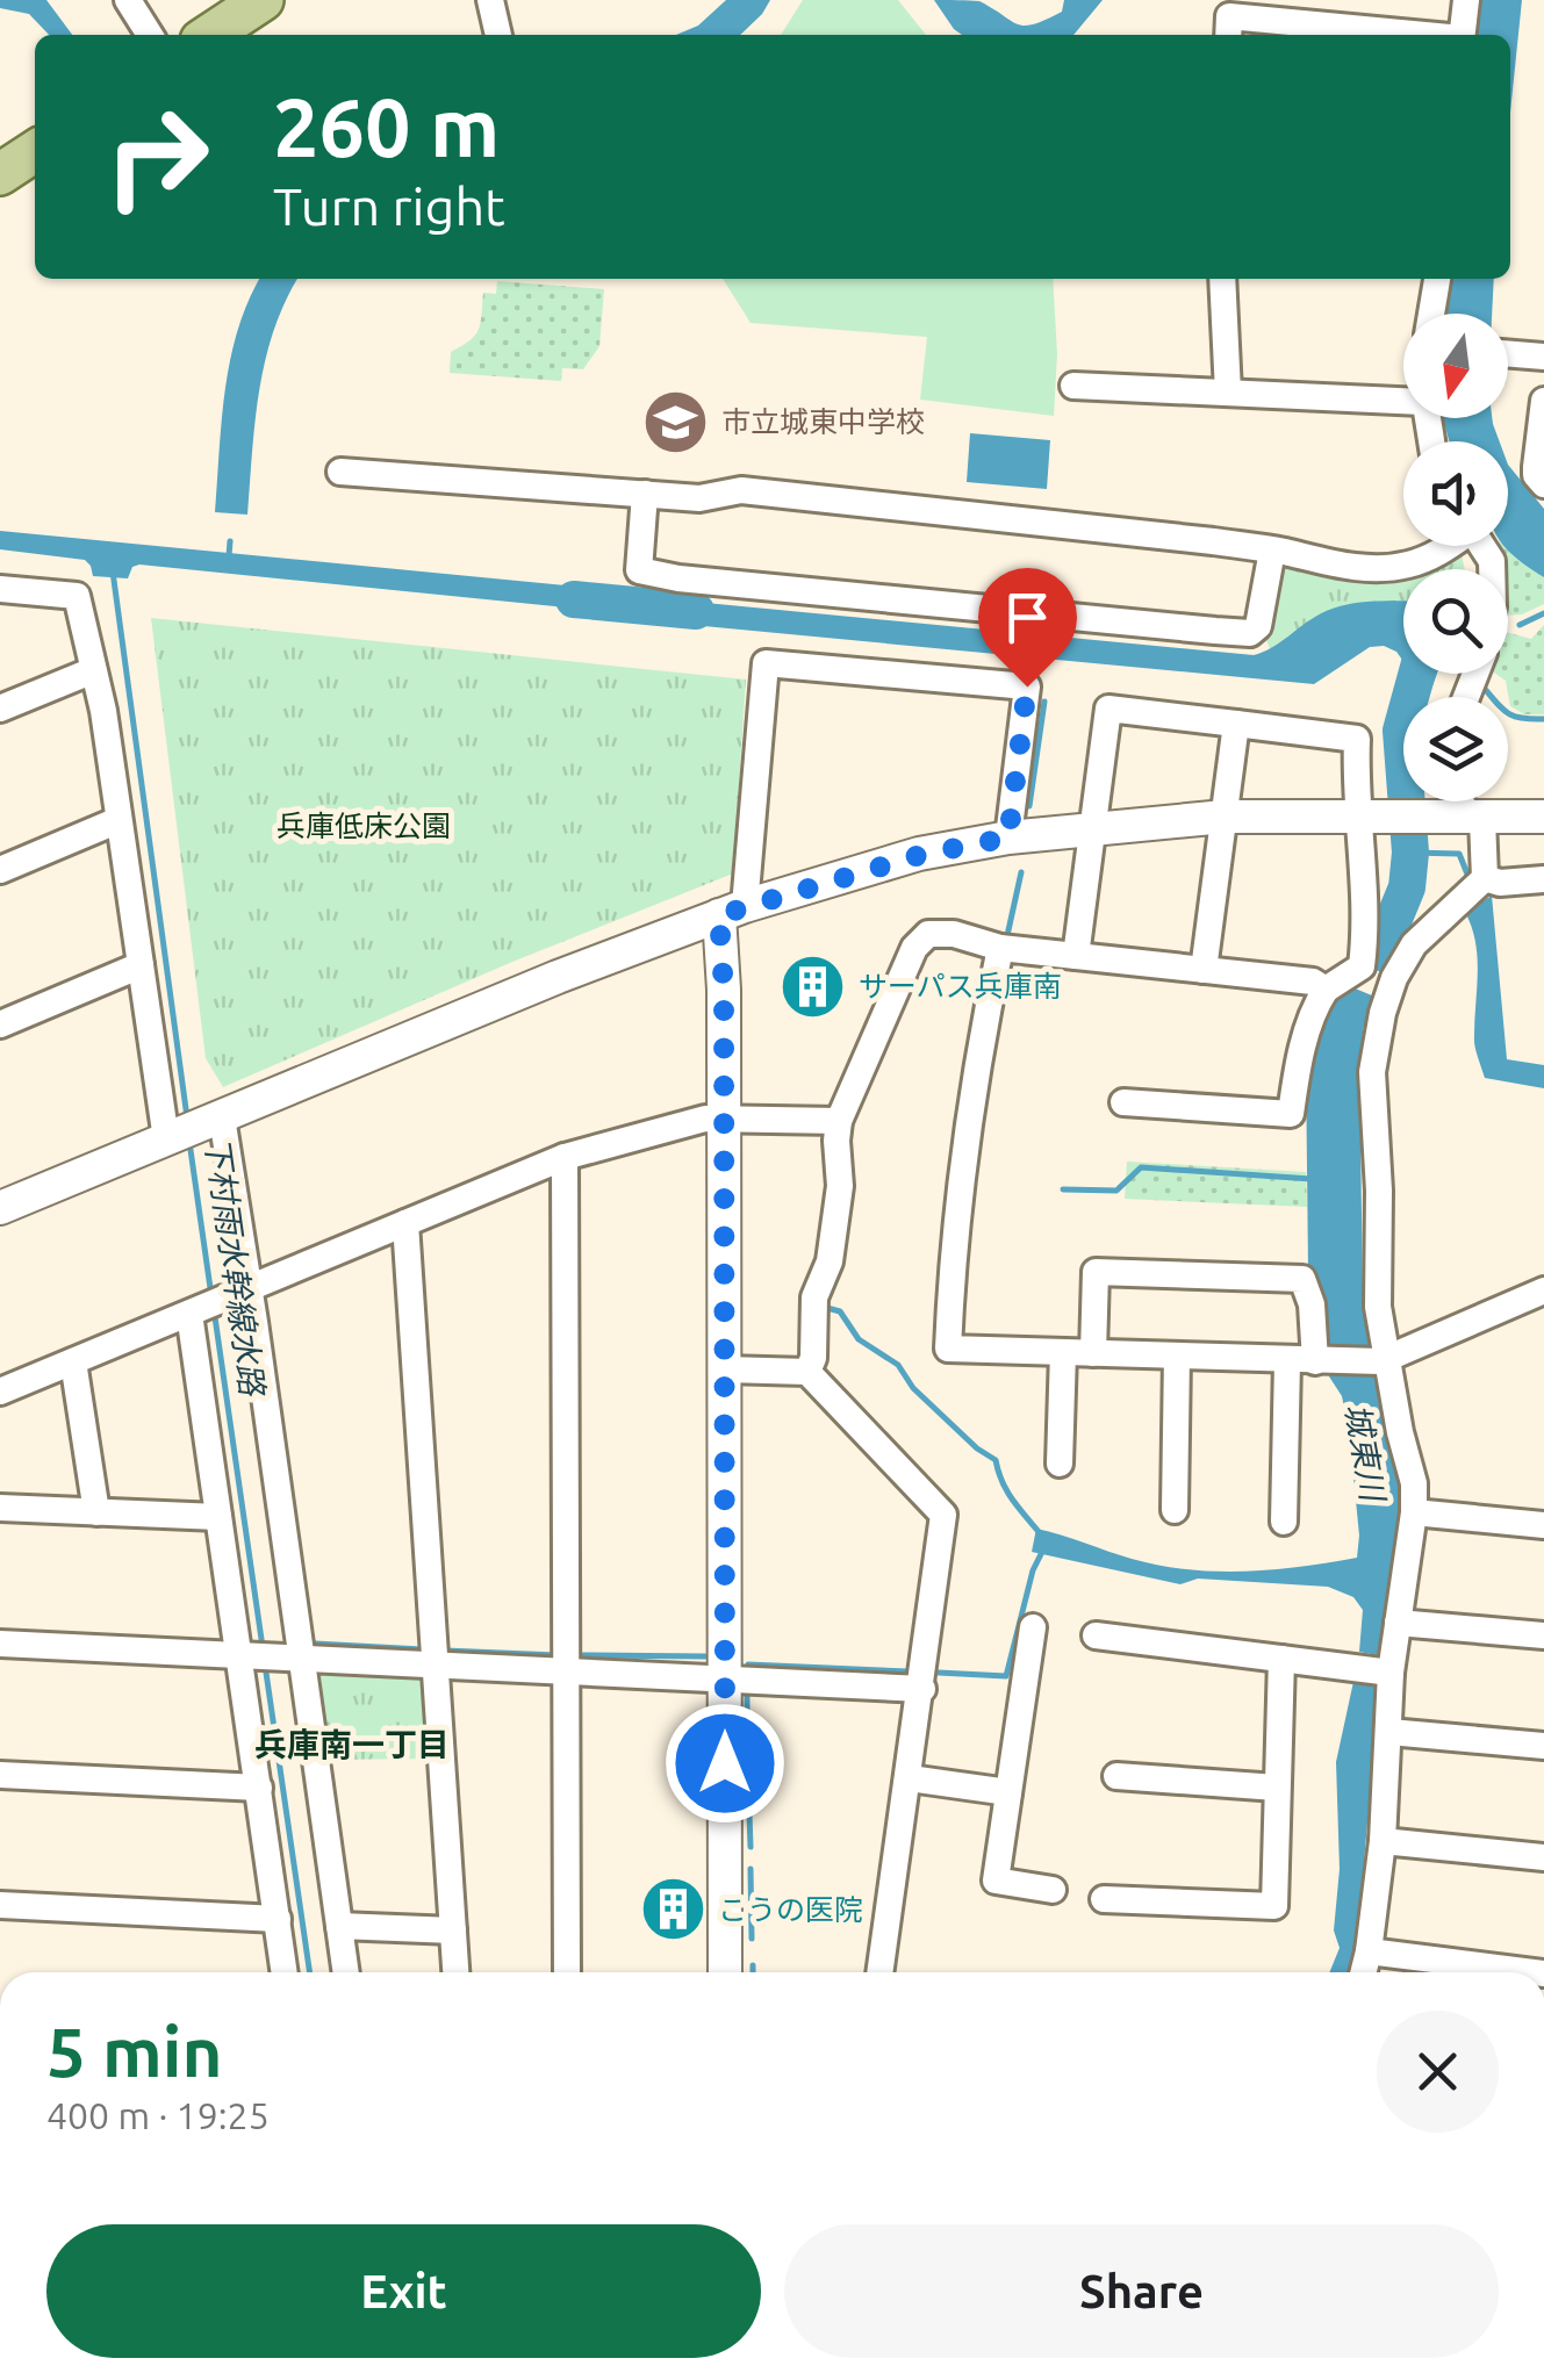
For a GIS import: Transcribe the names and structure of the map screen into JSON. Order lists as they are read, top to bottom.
{
  "districts": ["兵庫南一丁目"],
  "water": ["下村雨水幹線水路", "城東川"],
  "parks": ["兵庫低床公園"],
  "places": {
    "school or university": ["市立城東中学校"],
    "building": ["サーパス兵庫南", "こうの医院"]
  },
  "north": "bottom",
  "page": {
    "turn": ["260 m", "Turn right"],
    "heading": ["5 min", "400 m · 19:25"],
    "buttons": ["Exit", "Share"]
  }
}
